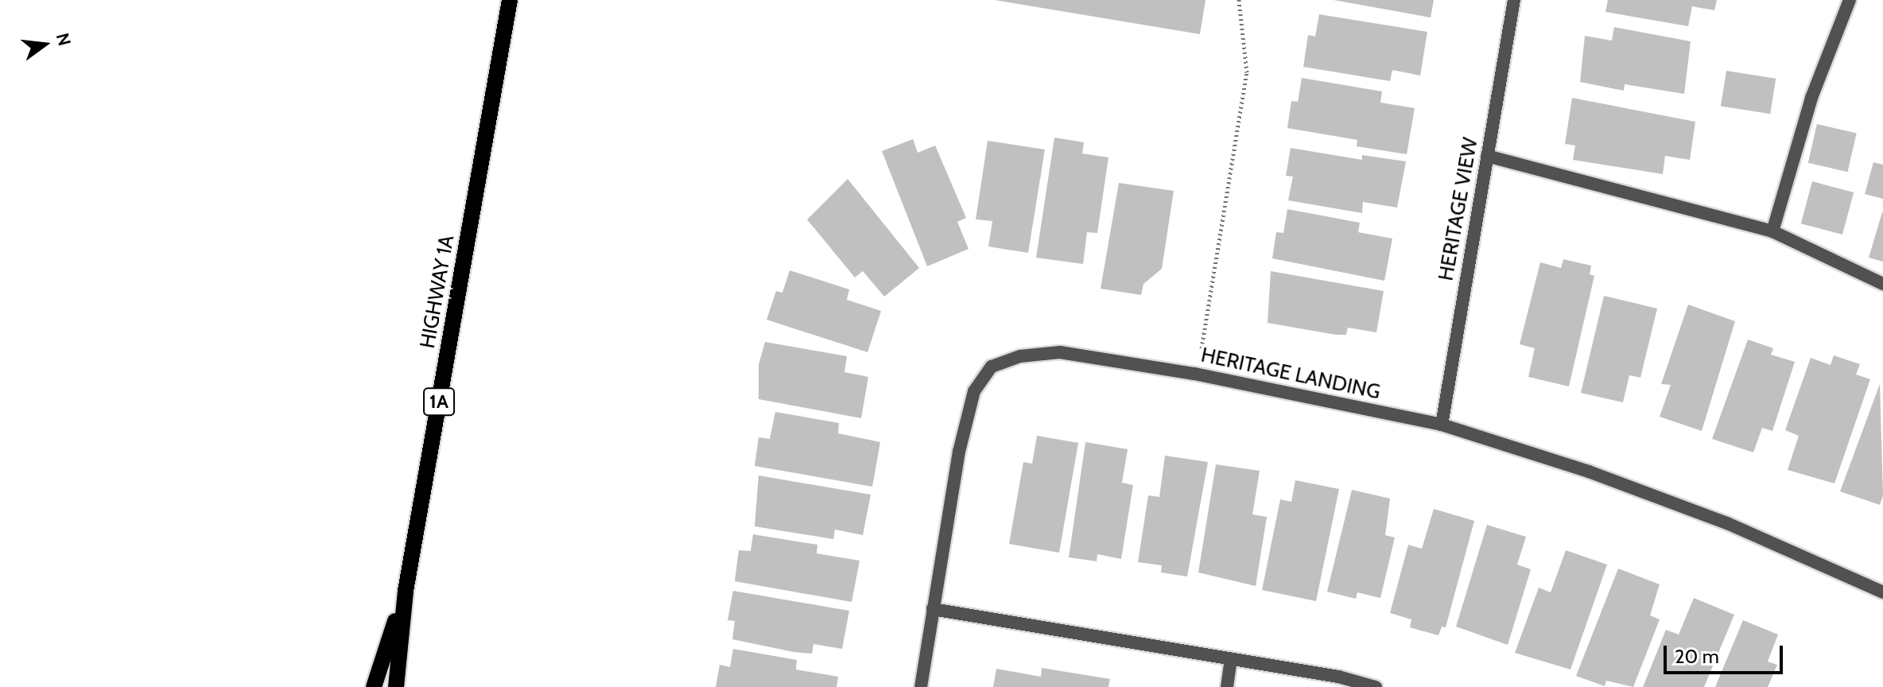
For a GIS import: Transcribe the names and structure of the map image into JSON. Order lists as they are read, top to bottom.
{
  "streets": {
    "main road": ["HIGHWAY 1A", "1A"],
    "street": ["HERITAGE VIEW", "HERITAGE LANDING"]
  },
  "crossings": [
    ["HERITAGE VIEW", "HERITAGE LANDING"]
  ],
  "scale_bar": "20 m",
  "north": "right"
}
